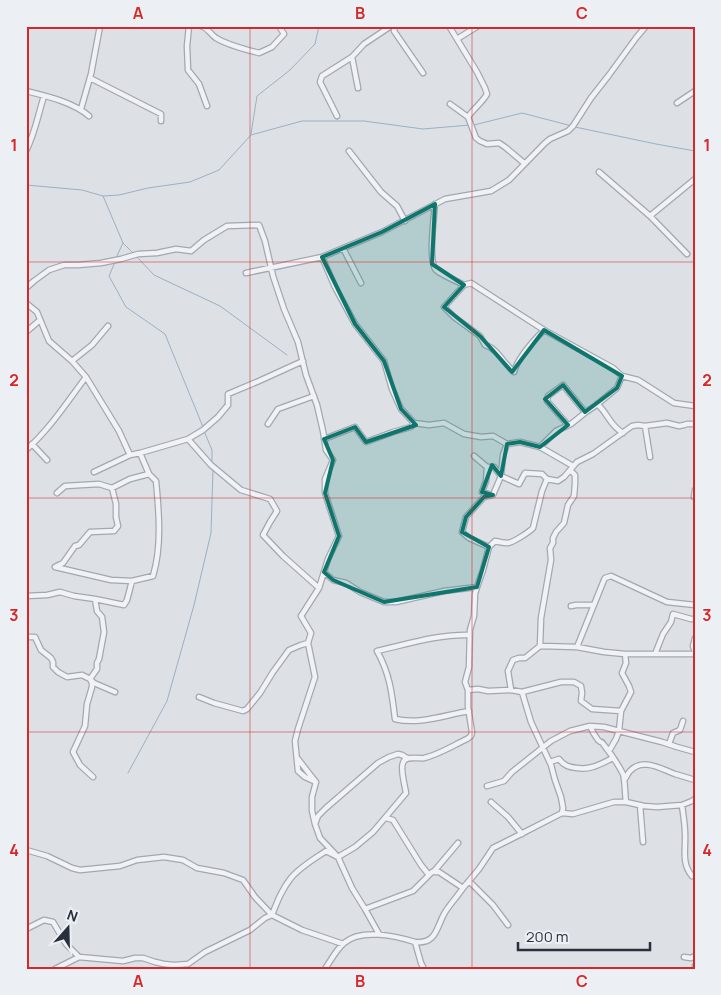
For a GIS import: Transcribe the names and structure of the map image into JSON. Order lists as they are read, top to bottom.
{
  "scale_bar": "200 m",
  "north": "top",
  "grid": {
    "columns": ["A", "B", "C"],
    "rows": [
      "1",
      "2",
      "3",
      "4"
    ]
  }
}
